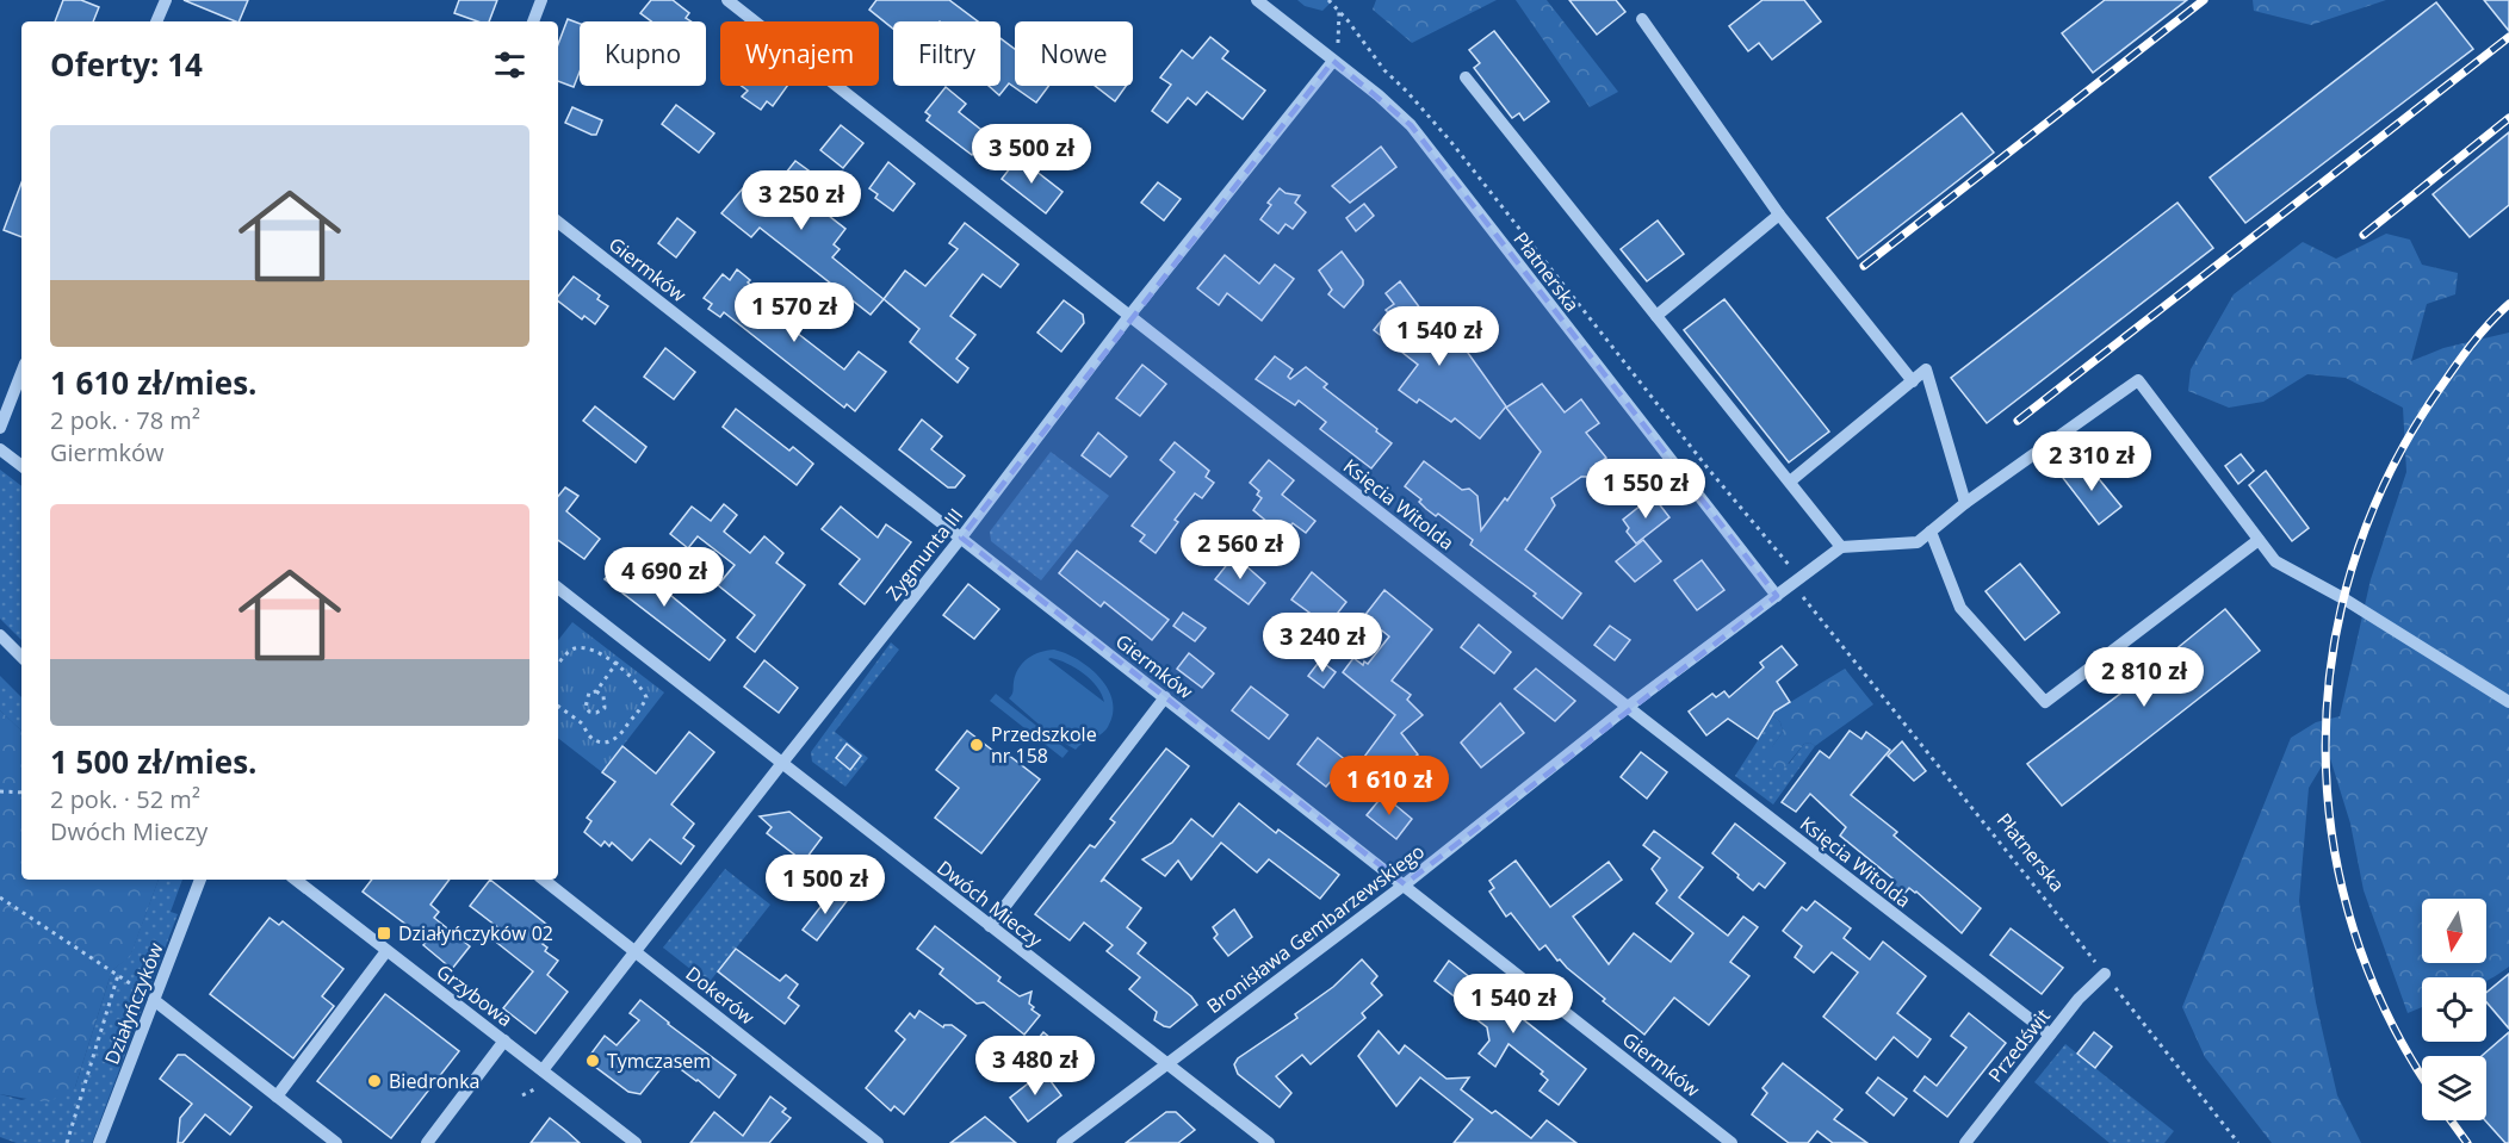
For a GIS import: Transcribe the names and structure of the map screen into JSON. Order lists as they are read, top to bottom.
{
  "streets": {
    "street": [
      "Giermków",
      "Płatnerska",
      "Księcia Witolda",
      "Zygmunta III",
      "Dwóch Mieczy",
      "Bronisława Gembarzewskiego",
      "Grzybowa",
      "Dokerów",
      "Działyńczyków",
      "Przedświt"
    ]
  },
  "crossings": [
    ["Giermków", "Zygmunta III"],
    ["Giermków", "Bronisława Gembarzewskiego"],
    ["Płatnerska", "Zygmunta III"],
    ["Płatnerska", "Bronisława Gembarzewskiego"],
    ["Płatnerska", "Przedświt"],
    ["Księcia Witolda", "Zygmunta III"],
    ["Księcia Witolda", "Bronisława Gembarzewskiego"],
    ["Księcia Witolda", "Przedświt"],
    ["Zygmunta III", "Dwóch Mieczy"],
    ["Zygmunta III", "Grzybowa"],
    ["Zygmunta III", "Dokerów"],
    ["Dwóch Mieczy", "Bronisława Gembarzewskiego"]
  ],
  "places": {
    "other": ["Przedszkole nr 158", "Tymczasem", "Biedronka"],
    "transit": ["Działyńczyków 02"]
  },
  "north": "bottom",
  "page": {
    "chip": [
      "Kupno",
      "Wynajem",
      "Filtry",
      "Nowe"
    ],
    "heading": "Oferty: 14",
    "list": [
      {
        "name": "1 610 zł/mies.",
        "note": "2 pok. · 78 m² · Giermków"
      },
      {
        "name": "1 500 zł/mies.",
        "note": "2 pok. · 52 m² · Dwóch Mieczy"
      }
    ],
    "price": [
      "3 500 zł",
      "3 250 zł",
      "1 570 zł",
      "1 540 zł",
      "2 310 zł",
      "1 550 zł",
      "2 560 zł",
      "4 690 zł",
      "3 240 zł",
      "2 810 zł",
      "1 610 zł",
      "1 500 zł",
      "1 540 zł",
      "3 480 zł"
    ]
  }
}
